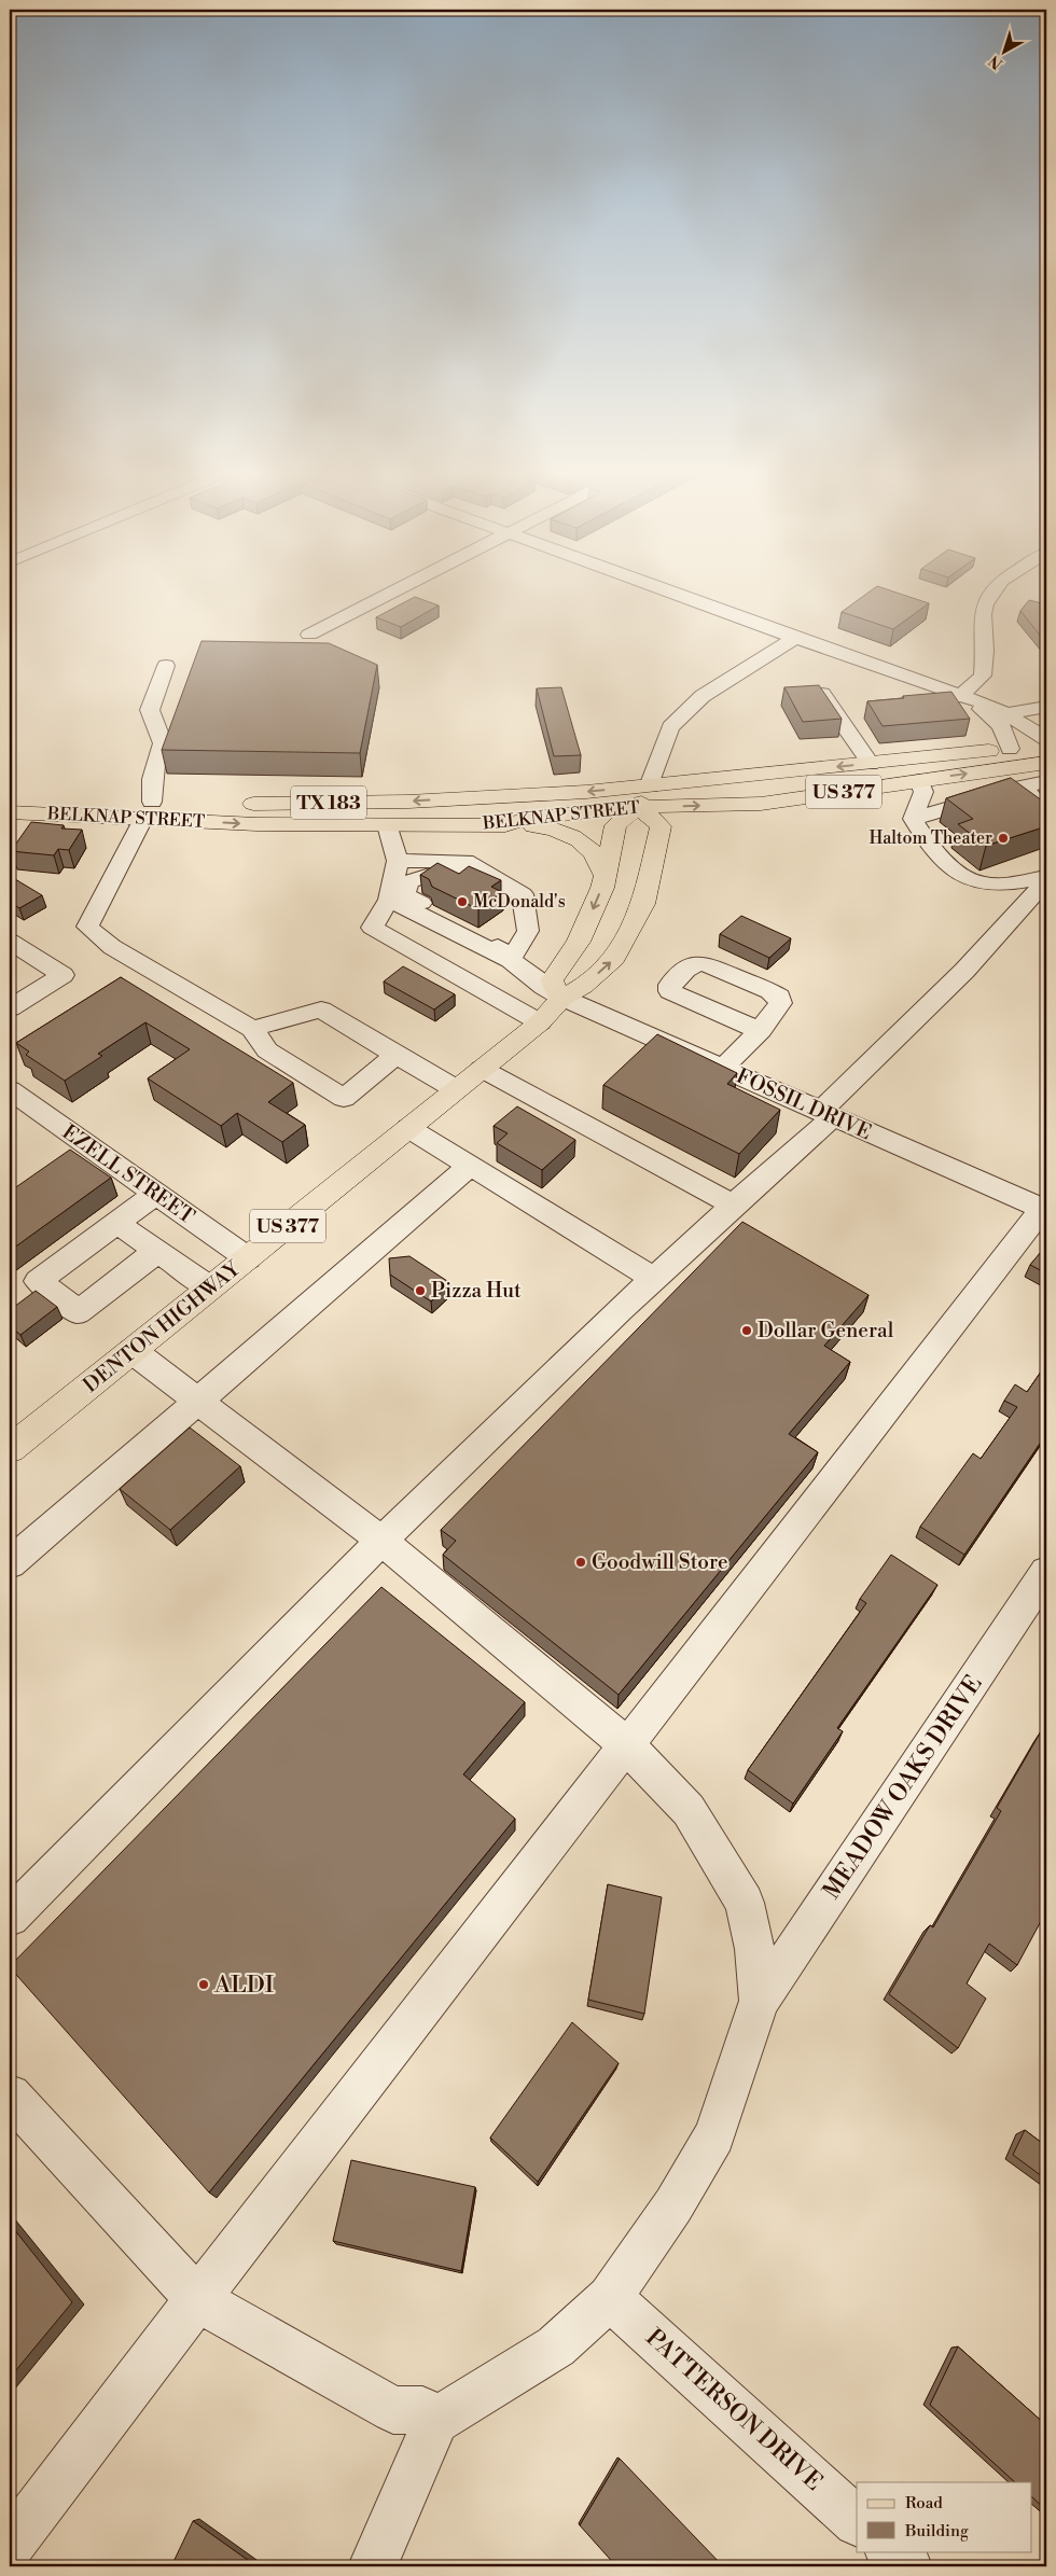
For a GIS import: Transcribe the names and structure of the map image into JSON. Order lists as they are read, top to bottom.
{
  "streets": {
    "main road": [
      "US 377",
      "TX 183",
      "BELKNAP STREET",
      "DENTON HIGHWAY"
    ],
    "street": [
      "FOSSIL DRIVE",
      "EZELL STREET",
      "MEADOW OAKS DRIVE",
      "PATTERSON DRIVE"
    ]
  },
  "crossings": [
    ["BELKNAP STREET", "DENTON HIGHWAY"],
    ["FOSSIL DRIVE", "DENTON HIGHWAY"],
    ["EZELL STREET", "DENTON HIGHWAY"],
    ["DENTON HIGHWAY", "MEADOW OAKS DRIVE"],
    ["MEADOW OAKS DRIVE", "PATTERSON DRIVE"]
  ],
  "places": [
    "Haltom Theater",
    "McDonald's",
    "Pizza Hut",
    "Dollar General",
    "Goodwill Store",
    "ALDI"
  ],
  "legend": ["Road", "Building"],
  "north": "bottom left"
}
